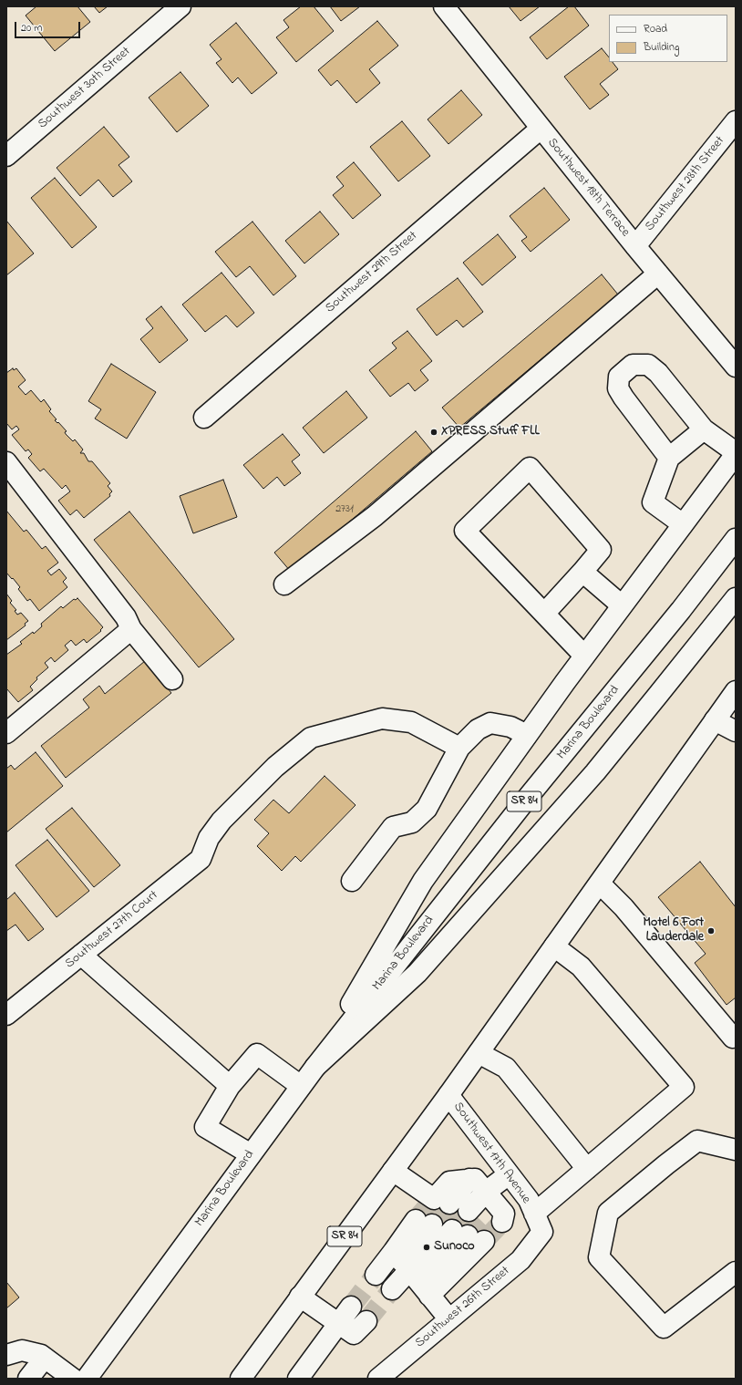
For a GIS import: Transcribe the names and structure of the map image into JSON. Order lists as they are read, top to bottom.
{
  "streets": {
    "main road": [
      "Southwest 30th Street",
      "Southwest 28th Street",
      "Southwest 18th Terrace",
      "Southwest 29th Street",
      "Marina Boulevard",
      "SR 84",
      "Southwest 27th Court",
      "Southwest 17th Avenue",
      "Southwest 26th Street"
    ]
  },
  "crossings": [
    ["Southwest 28th Street", "Southwest 18th Terrace"],
    ["Southwest 18th Terrace", "Southwest 29th Street"],
    ["SR 84", "Southwest 17th Avenue"],
    ["Southwest 17th Avenue", "Southwest 26th Street"]
  ],
  "places": ["XPRESS Stuff FLL", "Motel 6 Fort Lauderdale", "Sunoco"],
  "house_numbers": ["2731"],
  "legend": ["Road", "Building"],
  "scale_bar": "20 m"
}
